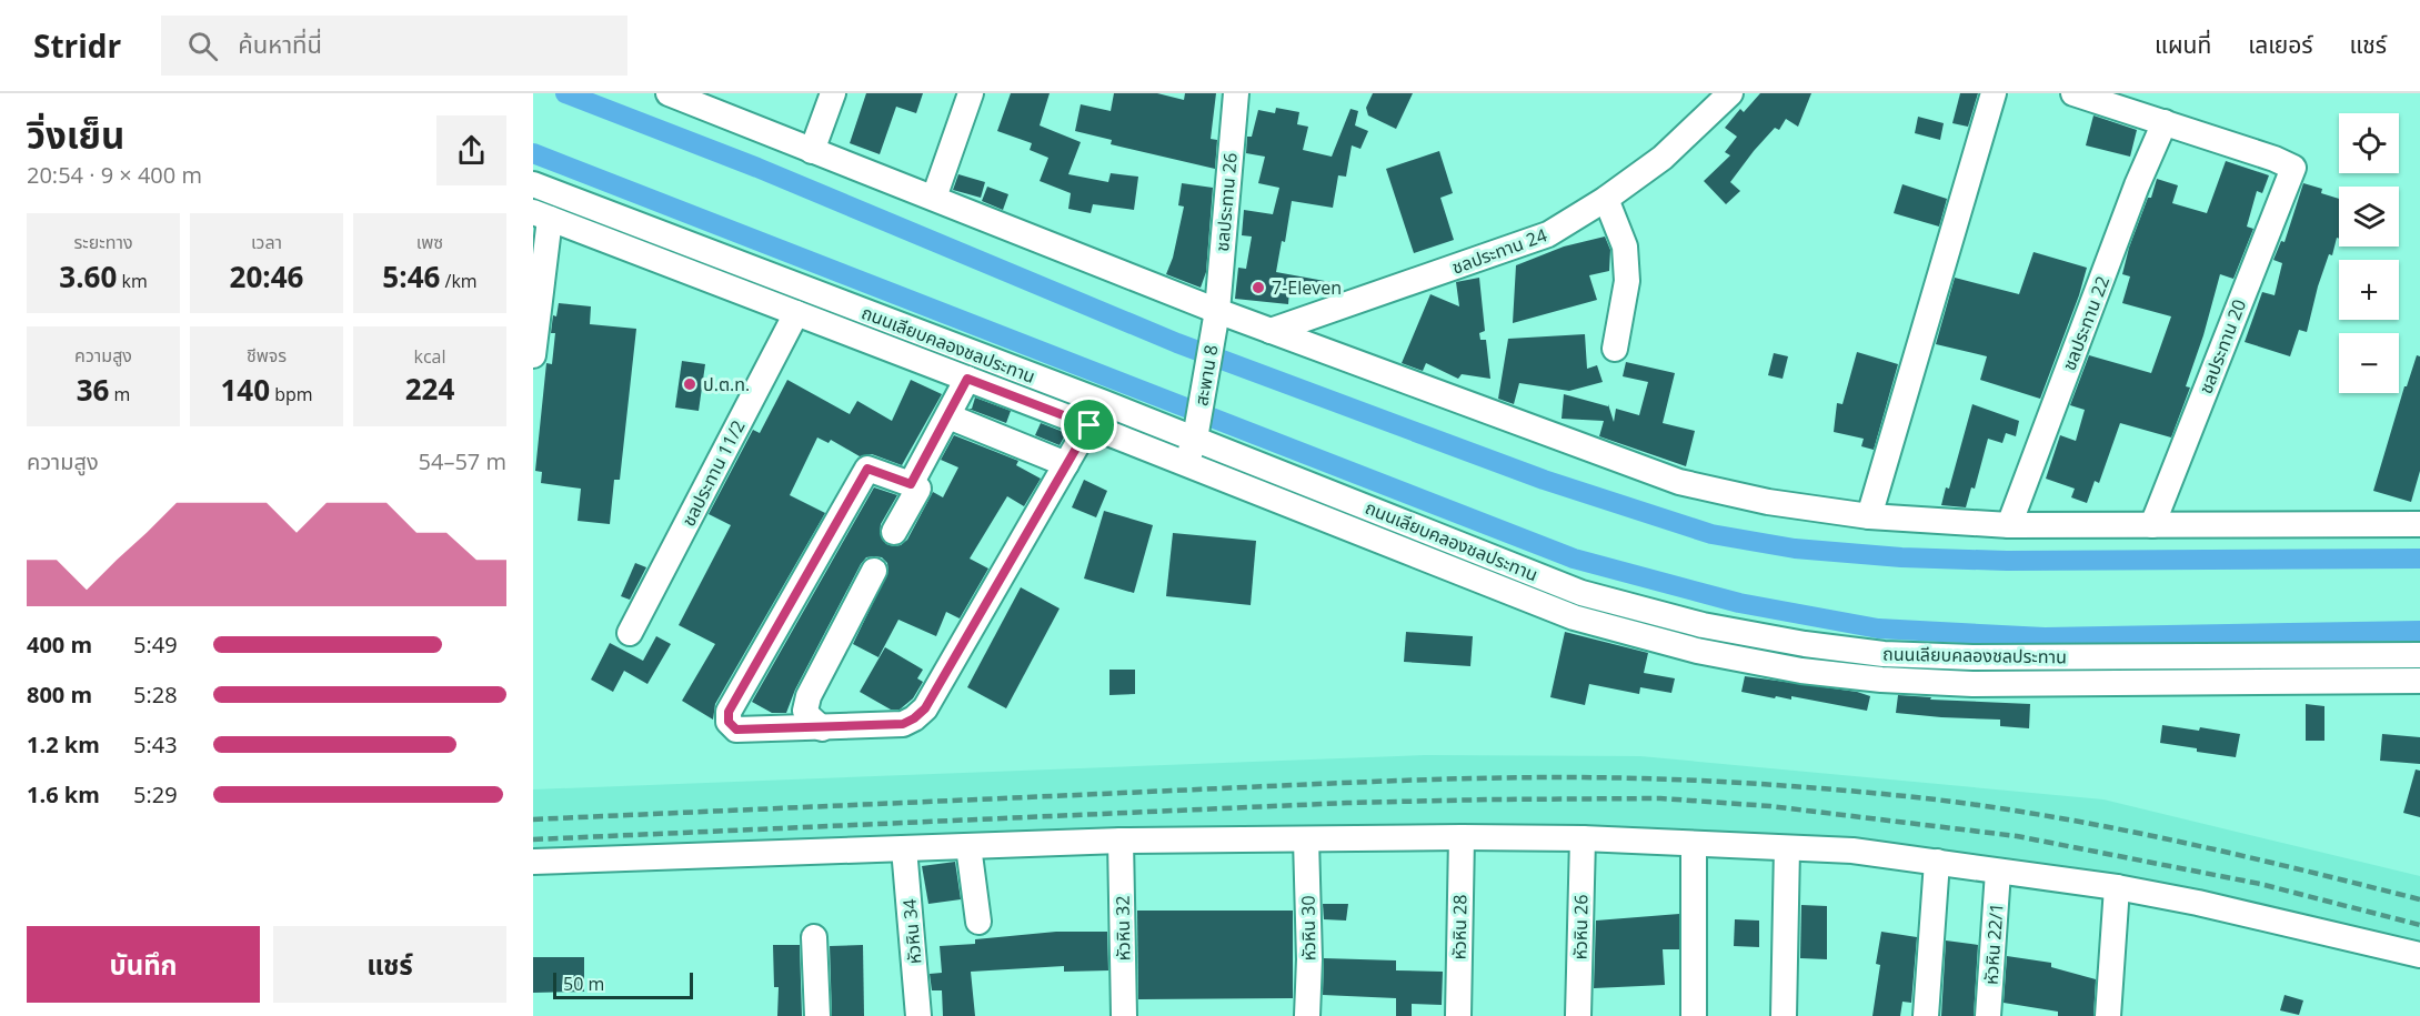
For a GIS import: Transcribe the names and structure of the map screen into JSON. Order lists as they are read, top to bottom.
{
  "streets": {
    "street": [
      "ชลประทาน 26",
      "ชลประทาน 24",
      "ชลประทาน 22",
      "ถนนเลียบคลองชลประทาน",
      "ชลประทาน 20",
      "สะพาน 8",
      "ชลประทาน 11/2",
      "หัวหิน 28",
      "หัวหิน 26",
      "หัวหิน 32",
      "หัวหิน 30",
      "หัวหิน 34",
      "หัวหิน 22/1"
    ]
  },
  "crossings": [
    ["ชลประทาน 26", "สะพาน 8"],
    ["ชลประทาน 22", "ชลประทาน 20"],
    ["ถนนเลียบคลองชลประทาน", "สะพาน 8"],
    ["ถนนเลียบคลองชลประทาน", "ชลประทาน 11/2"]
  ],
  "places": ["7-Eleven", "ป.ต.ท."],
  "scale_bar": "50 m",
  "page": {
    "header": "Stridr",
    "search": "ค้นหาที่นี่",
    "nav": ["แผนที่", "เลเยอร์", "แชร์"],
    "heading": ["วิ่งเย็น", "20:54 · 9 × 400 m"],
    "map_buttons": ["+", "−"],
    "stats": [
      ["ระยะทาง", "3.60 km"],
      ["เวลา", "20:46"],
      ["เพซ", "5:46 /km"],
      ["ความสูง", "36 m"],
      ["ชีพจร", "140 bpm"],
      ["kcal", "224"]
    ],
    "chart": ["ความสูง", "54–57 m"],
    "list": [
      {
        "name": "400 m",
        "note": "5:49"
      },
      {
        "name": "800 m",
        "note": "5:28"
      },
      {
        "name": "1.2 km",
        "note": "5:43"
      },
      {
        "name": "1.6 km",
        "note": "5:29"
      }
    ],
    "buttons": ["บันทึก", "แชร์"],
    "scale": "50 m"
  }
}
